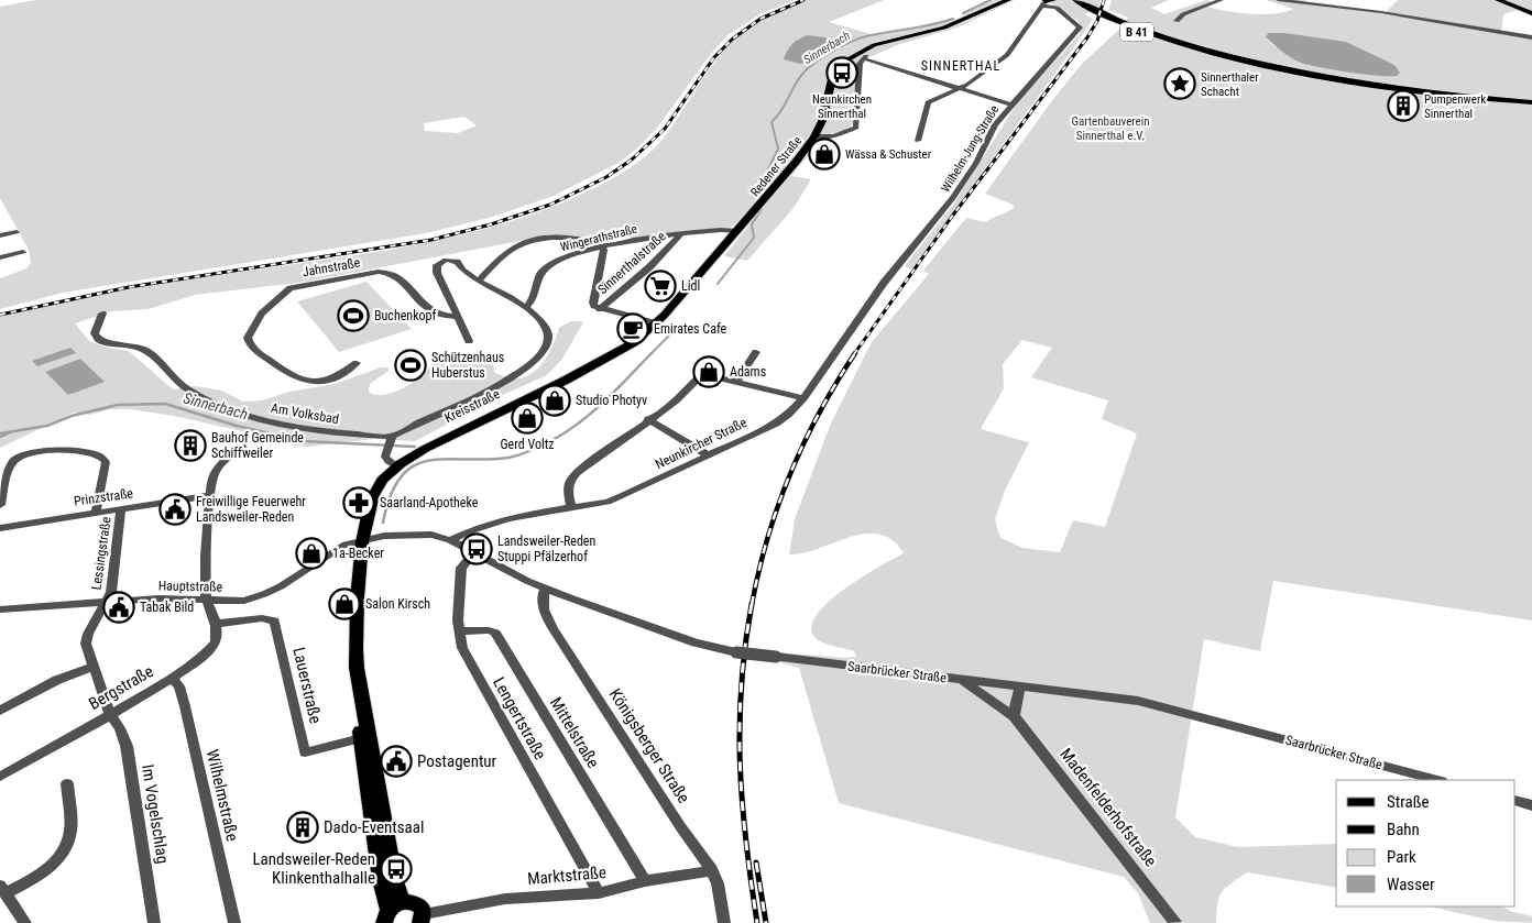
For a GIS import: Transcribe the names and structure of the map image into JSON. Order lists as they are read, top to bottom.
{
  "streets": {
    "highway": ["B 41"],
    "main road": ["Redener Straße", "Kreisstraße"],
    "street": [
      "Wilhelm-Jung-Straße",
      "Wingerathstraße",
      "Sinnerthalstraße",
      "Jahnstraße",
      "Am Volksbad",
      "Neunkircher Straße",
      "Prinzstraße",
      "Lessingstraße",
      "Hauptstraße",
      "Saarbrücker Straße",
      "Lauerstraße",
      "Bergstraße",
      "Lengertstraße",
      "Mittelstraße",
      "Königsberger Straße",
      "Wilhelmstraße",
      "Madenfelderhofstraße",
      "Im Vogelschlag",
      "Marktstraße"
    ]
  },
  "crossings": [
    ["Wilhelm-Jung-Straße", "Neunkircher Straße"],
    ["Redener Straße", "Kreisstraße"],
    ["Wingerathstraße", "Sinnerthalstraße"],
    ["Wingerathstraße", "Kreisstraße"],
    ["Kreisstraße", "Hauptstraße"],
    ["Kreisstraße", "Saarbrücker Straße"],
    ["Kreisstraße", "Lauerstraße"],
    ["Kreisstraße", "Marktstraße"],
    ["Neunkircher Straße", "Saarbrücker Straße"],
    ["Prinzstraße", "Lessingstraße"],
    ["Lessingstraße", "Hauptstraße"],
    ["Hauptstraße", "Saarbrücker Straße"],
    ["Hauptstraße", "Bergstraße"],
    ["Saarbrücker Straße", "Lengertstraße"],
    ["Saarbrücker Straße", "Königsberger Straße"],
    ["Saarbrücker Straße", "Madenfelderhofstraße"],
    ["Lauerstraße", "Bergstraße"],
    ["Bergstraße", "Wilhelmstraße"],
    ["Bergstraße", "Im Vogelschlag"],
    ["Lengertstraße", "Mittelstraße"],
    ["Lengertstraße", "Marktstraße"],
    ["Mittelstraße", "Marktstraße"],
    ["Königsberger Straße", "Marktstraße"]
  ],
  "districts": ["SINNERTHAL"],
  "water": ["Sinnerbach"],
  "parks": ["Gartenbauverein Sinnerthal e.V."],
  "places": {
    "bus stop": ["Neunkirchen Sinnerthal", "Landsweiler-Reden Stuppi Pfälzerhof", "Landsweiler-Reden Klinkenthalhalle"],
    "place": ["Sinnerthaler Schacht"],
    "building": ["Pumpenwerk Sinnerthal", "Bauhof Gemeinde Schiffweiler", "Dado-Eventsaal"],
    "shop": [
      "Wässa & Schuster",
      "Adams",
      "Studio Photyv",
      "Gerd Voltz",
      "1a-Becker",
      "Salon Kirsch"
    ],
    "supermarket": ["Lidl"],
    "sports": ["Buchenkopf", "Schützenhaus Huberstus"],
    "cafe": ["Emirates Cafe"],
    "pharmacy": ["Saarland-Apotheke"],
    "public building": ["Freiwillige Feuerwehr Landsweiler-Reden", "Tabak Bild", "Postagentur"]
  },
  "legend": [
    "Straße",
    "Bahn",
    "Park",
    "Wasser"
  ]
}
